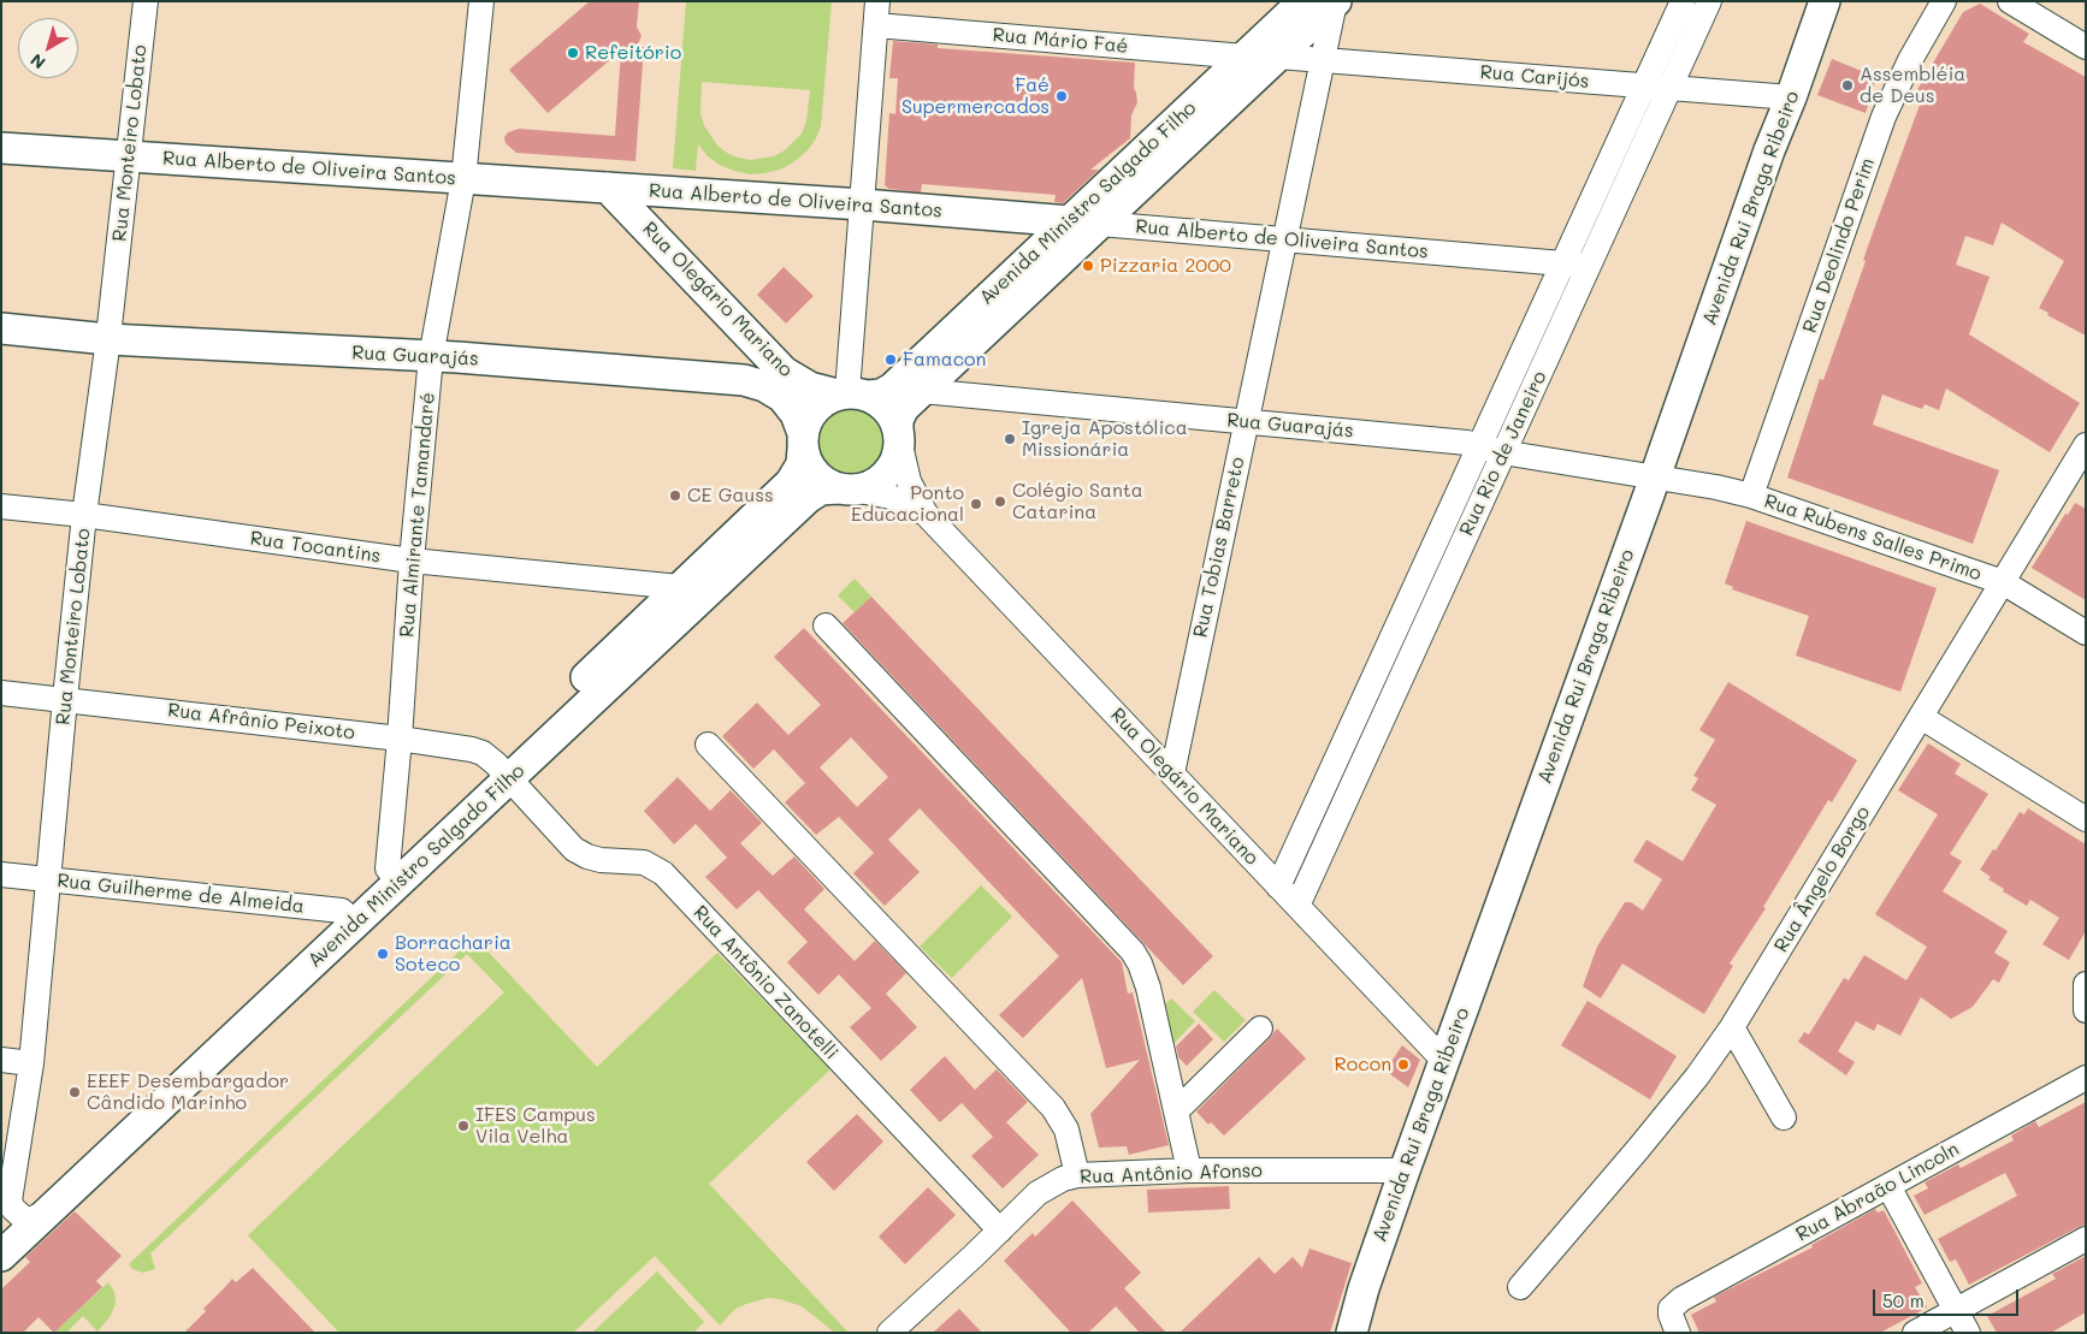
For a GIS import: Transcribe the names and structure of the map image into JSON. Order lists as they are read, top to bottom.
{
  "streets": {
    "main road": [
      "Rua Alberto de Oliveira Santos",
      "Avenida Ministro Salgado Filho",
      "Avenida Rui Braga Ribeiro",
      "Rua Olegário Mariano",
      "Rua Guarajás"
    ],
    "street": [
      "Rua Mário Faé",
      "Rua Carijós",
      "Rua Monteiro Lobato",
      "Rua Deolindo Perim",
      "Rua Rio de Janeiro",
      "Rua Almirante Tamandaré",
      "Rua Rubens Salles Primo",
      "Rua Tocantins",
      "Rua Tobias Barreto",
      "Rua Afrânio Peixoto",
      "Rua Ângelo Borgo",
      "Rua Guilherme de Almeida",
      "Rua Antônio Zanotelli",
      "Rua Antônio Afonso",
      "Rua Abraão Lincoln"
    ]
  },
  "crossings": [
    ["Rua Mário Faé", "Avenida Ministro Salgado Filho"],
    ["Rua Carijós", "Avenida Ministro Salgado Filho"],
    ["Rua Carijós", "Avenida Rui Braga Ribeiro"],
    ["Rua Carijós", "Rua Rio de Janeiro"],
    ["Rua Carijós", "Rua Tobias Barreto"],
    ["Rua Monteiro Lobato", "Rua Alberto de Oliveira Santos"],
    ["Rua Monteiro Lobato", "Avenida Ministro Salgado Filho"],
    ["Rua Monteiro Lobato", "Rua Guarajás"],
    ["Rua Monteiro Lobato", "Rua Tocantins"],
    ["Rua Monteiro Lobato", "Rua Afrânio Peixoto"],
    ["Rua Monteiro Lobato", "Rua Guilherme de Almeida"],
    ["Rua Alberto de Oliveira Santos", "Avenida Ministro Salgado Filho"],
    ["Rua Alberto de Oliveira Santos", "Rua Olegário Mariano"],
    ["Rua Alberto de Oliveira Santos", "Rua Rio de Janeiro"],
    ["Rua Alberto de Oliveira Santos", "Rua Almirante Tamandaré"],
    ["Rua Alberto de Oliveira Santos", "Rua Tobias Barreto"],
    ["Avenida Ministro Salgado Filho", "Rua Olegário Mariano"],
    ["Avenida Ministro Salgado Filho", "Rua Guarajás"],
    ["Avenida Ministro Salgado Filho", "Rua Almirante Tamandaré"],
    ["Avenida Ministro Salgado Filho", "Rua Tocantins"],
    ["Avenida Ministro Salgado Filho", "Rua Tobias Barreto"],
    ["Avenida Ministro Salgado Filho", "Rua Afrânio Peixoto"],
    ["Avenida Ministro Salgado Filho", "Rua Guilherme de Almeida"],
    ["Avenida Ministro Salgado Filho", "Rua Antônio Zanotelli"],
    ["Avenida Rui Braga Ribeiro", "Rua Olegário Mariano"],
    ["Avenida Rui Braga Ribeiro", "Rua Guarajás"],
    ["Avenida Rui Braga Ribeiro", "Rua Rubens Salles Primo"],
    ["Avenida Rui Braga Ribeiro", "Rua Antônio Afonso"],
    ["Rua Deolindo Perim", "Rua Rubens Salles Primo"],
    ["Rua Olegário Mariano", "Rua Guarajás"],
    ["Rua Olegário Mariano", "Rua Rio de Janeiro"],
    ["Rua Olegário Mariano", "Rua Tobias Barreto"],
    ["Rua Guarajás", "Rua Rio de Janeiro"],
    ["Rua Guarajás", "Rua Almirante Tamandaré"],
    ["Rua Guarajás", "Rua Rubens Salles Primo"],
    ["Rua Guarajás", "Rua Tobias Barreto"],
    ["Rua Almirante Tamandaré", "Rua Tocantins"],
    ["Rua Almirante Tamandaré", "Rua Afrânio Peixoto"],
    ["Rua Rubens Salles Primo", "Rua Ângelo Borgo"],
    ["Rua Afrânio Peixoto", "Rua Antônio Zanotelli"],
    ["Rua Antônio Zanotelli", "Rua Antônio Afonso"]
  ],
  "places": [
    "Refeitório",
    "Assembléia de Deus",
    "Faé Supermercados",
    "Pizzaria 2000",
    "Famacon",
    "Igreja Apostólica Missionária",
    "CE Gauss",
    "Colégio Santa Catarina",
    "Ponto Educacional",
    "Borracharia Soteco",
    "Rocon",
    "EEEF Desembargador Cândido Marinho",
    "IFES Campus Vila Velha"
  ],
  "scale_bar": "50 m",
  "north": "bottom left"
}
